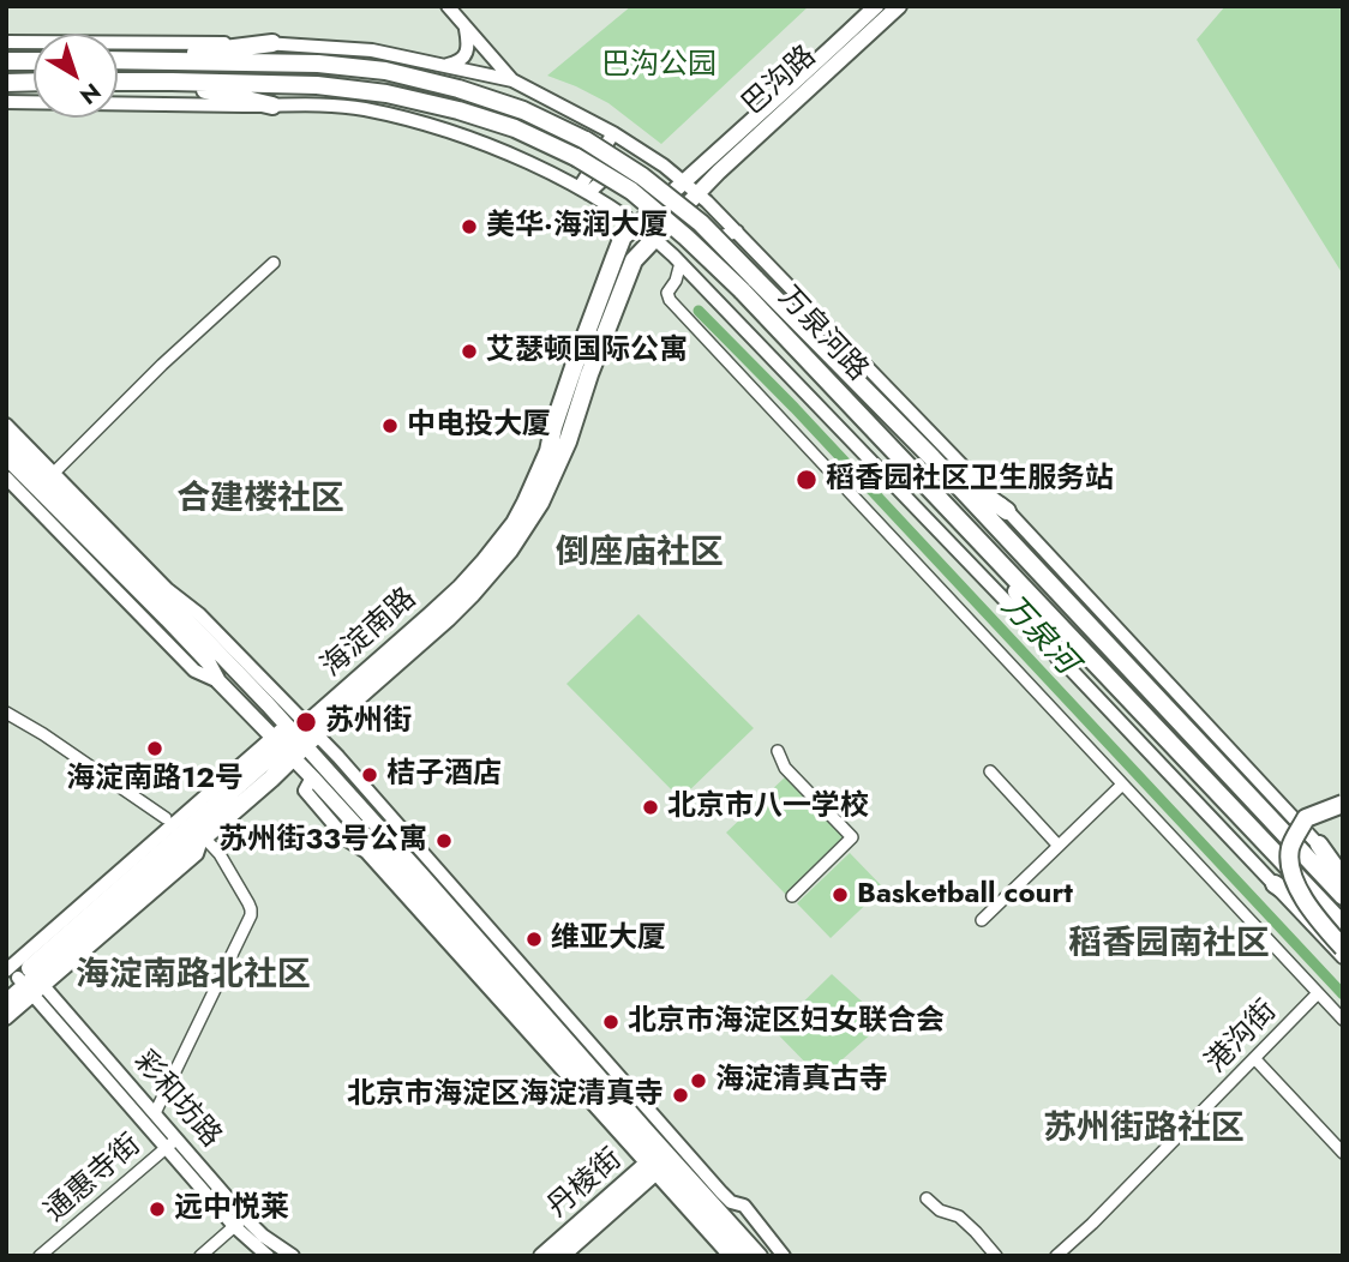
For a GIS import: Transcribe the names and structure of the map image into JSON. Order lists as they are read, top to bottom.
{
  "streets": {
    "main road": [
      "巴沟路",
      "万泉河路",
      "海淀南路",
      "丹棱街"
    ],
    "street": ["港沟街", "彩和坊路", "通惠寺街"]
  },
  "crossings": [
    ["巴沟路", "万泉河路"],
    ["巴沟路", "海淀南路"],
    ["万泉河路", "海淀南路"],
    ["海淀南路", "彩和坊路"],
    ["彩和坊路", "通惠寺街"]
  ],
  "districts": [
    "合建楼社区",
    "倒座庙社区",
    "稻香园南社区",
    "海淀南路北社区",
    "苏州街路社区"
  ],
  "water": ["万泉河"],
  "parks": ["巴沟公园"],
  "places": [
    "美华·海润大厦",
    "艾瑟顿国际公寓",
    "中电投大厦",
    "稻香园社区卫生服务站",
    "苏州街",
    "海淀南路12号",
    "桔子酒店",
    "北京市八一学校",
    "苏州街33号公寓",
    "Basketball court",
    "维亚大厦",
    "北京市海淀区妇女联合会",
    "海淀清真古寺",
    "北京市海淀区海淀清真寺",
    "远中悦莱"
  ],
  "north": "bottom right"
}
